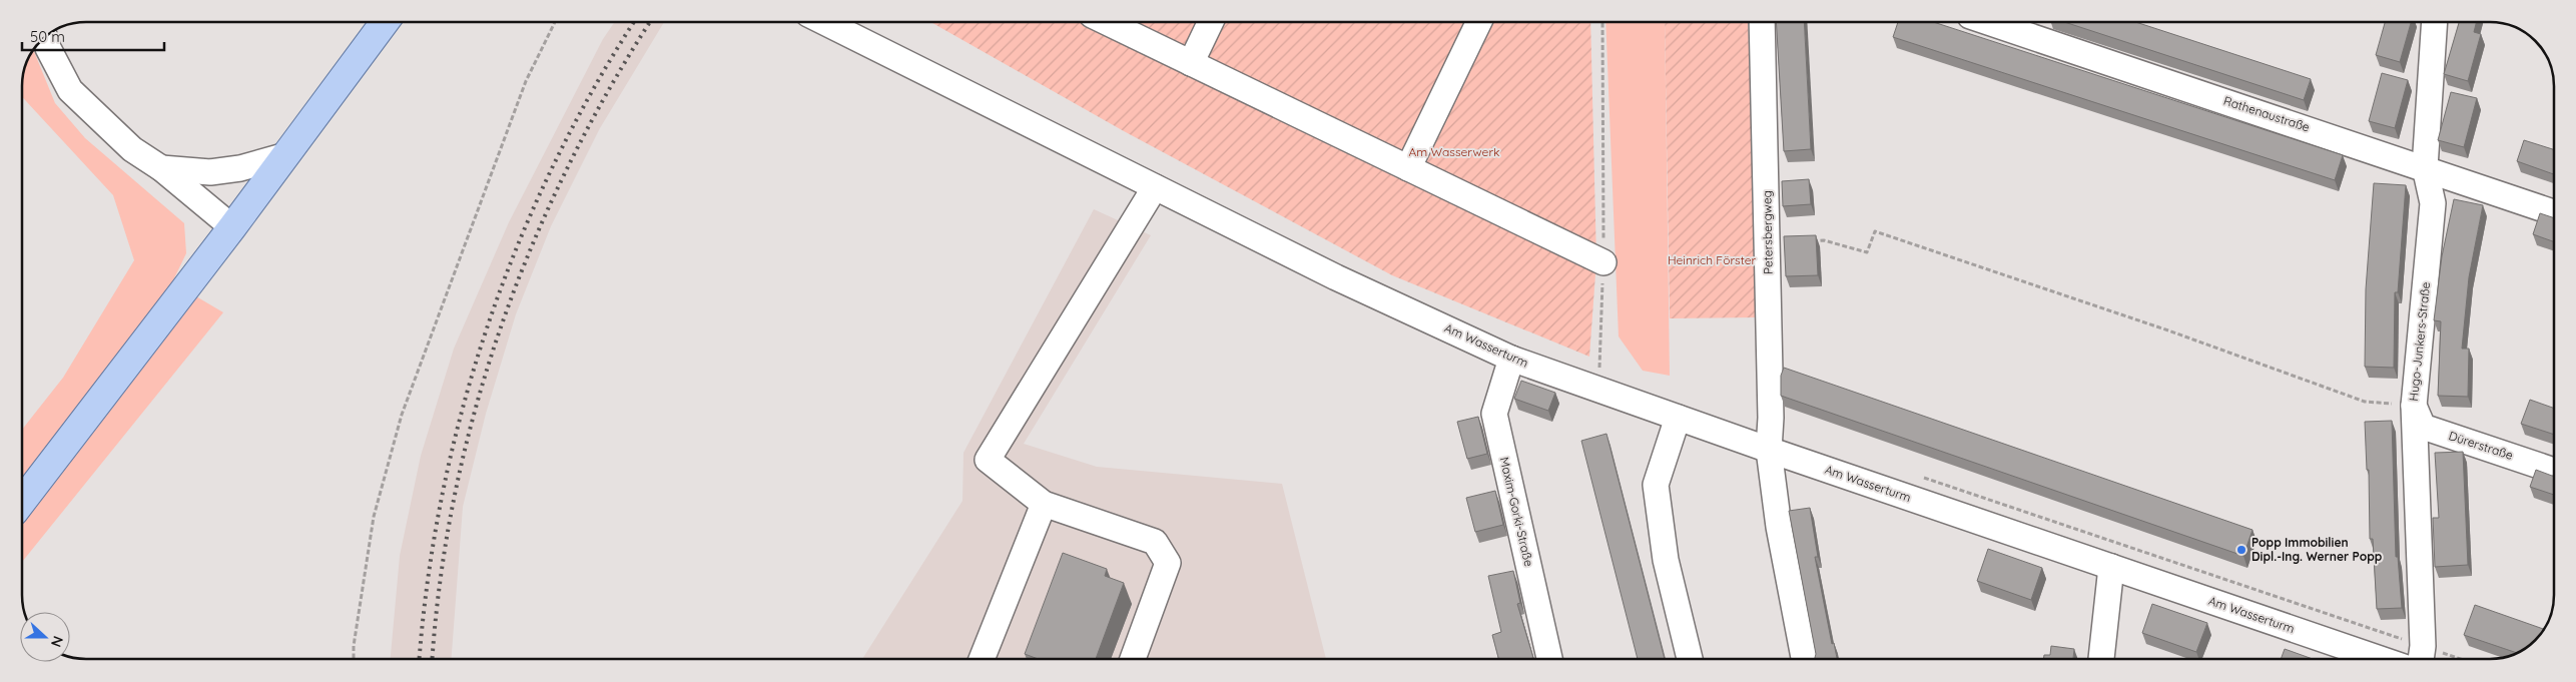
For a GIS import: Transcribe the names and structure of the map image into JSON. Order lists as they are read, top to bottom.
{
  "streets": {
    "street": [
      "Rathenaustraße",
      "Petersbergweg",
      "Hugo-Junkers-Straße",
      "Am Wasserturm",
      "Dürerstraße",
      "Maxim-Gorki-Straße"
    ]
  },
  "crossings": [
    ["Rathenaustraße", "Hugo-Junkers-Straße"],
    ["Petersbergweg", "Am Wasserturm"],
    ["Hugo-Junkers-Straße", "Dürerstraße"],
    ["Am Wasserturm", "Maxim-Gorki-Straße"]
  ],
  "parks": ["Am Wasserwerk", "Heinrich Förster"],
  "places": ["Popp Immobilien Dipl.-Ing. Werner Popp"],
  "scale_bar": "50 m",
  "north": "right"
}
